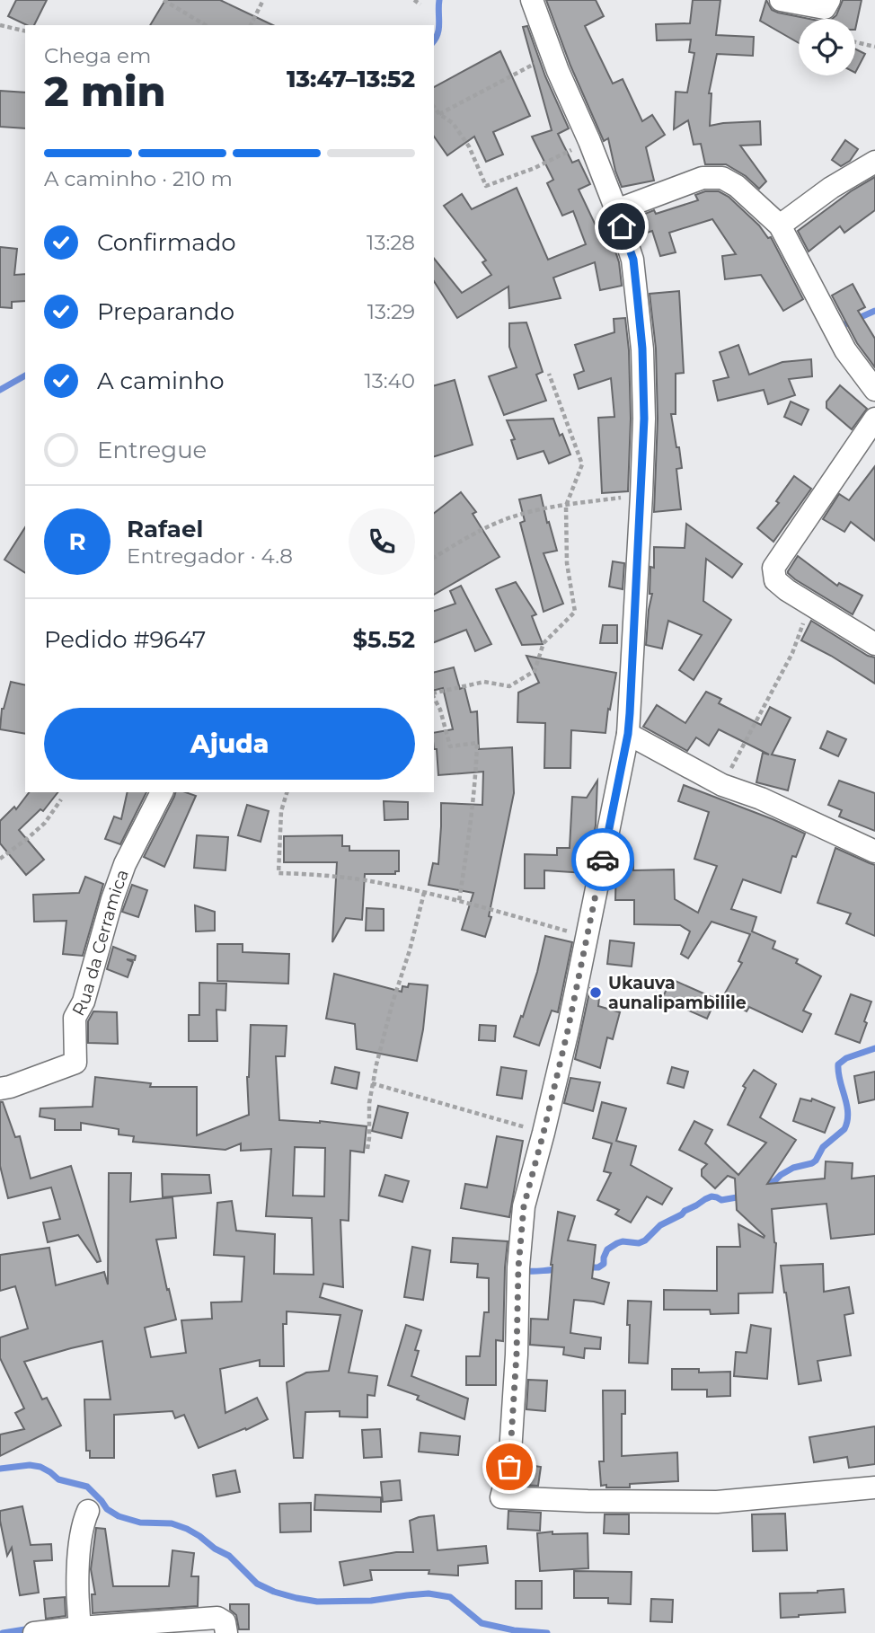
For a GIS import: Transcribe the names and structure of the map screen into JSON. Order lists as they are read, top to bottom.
{
  "streets": {
    "street": ["Rua da Cerramica"]
  },
  "places": ["Ukauva aunalipambilile"],
  "page": {
    "heading": ["2 min", "Chega em", "13:47–13:52"],
    "panel": [
      "Rafael",
      "Entregador · 4.8",
      "Pedido #9647",
      "$5.52"
    ],
    "bar": "A caminho · 210 m",
    "list": [
      ["Confirmado", "13:28"],
      ["Preparando", "13:29"],
      ["A caminho", "13:40"],
      "Entregue"
    ],
    "round": "R",
    "buttons": "Ajuda"
  }
}
